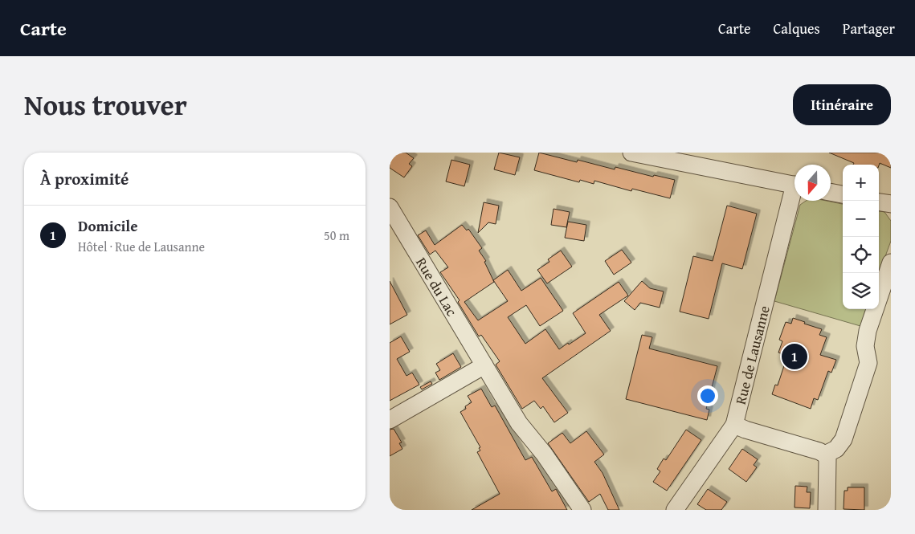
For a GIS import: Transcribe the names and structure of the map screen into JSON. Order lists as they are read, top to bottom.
{
  "streets": {
    "street": ["Rue du Lac", "Rue de Lausanne"]
  },
  "north": "bottom",
  "page": {
    "header": "Carte",
    "nav": ["Carte", "Calques", "Partager"],
    "title": "Nous trouver",
    "buttons": "Itinéraire",
    "heading": "À proximité",
    "map_buttons": ["+", "−"],
    "list": [
      {
        "mark": "1",
        "name": "Domicile",
        "note": "Hôtel · Rue de Lausanne",
        "value": "50 m"
      }
    ],
    "pins": "1"
  }
}
